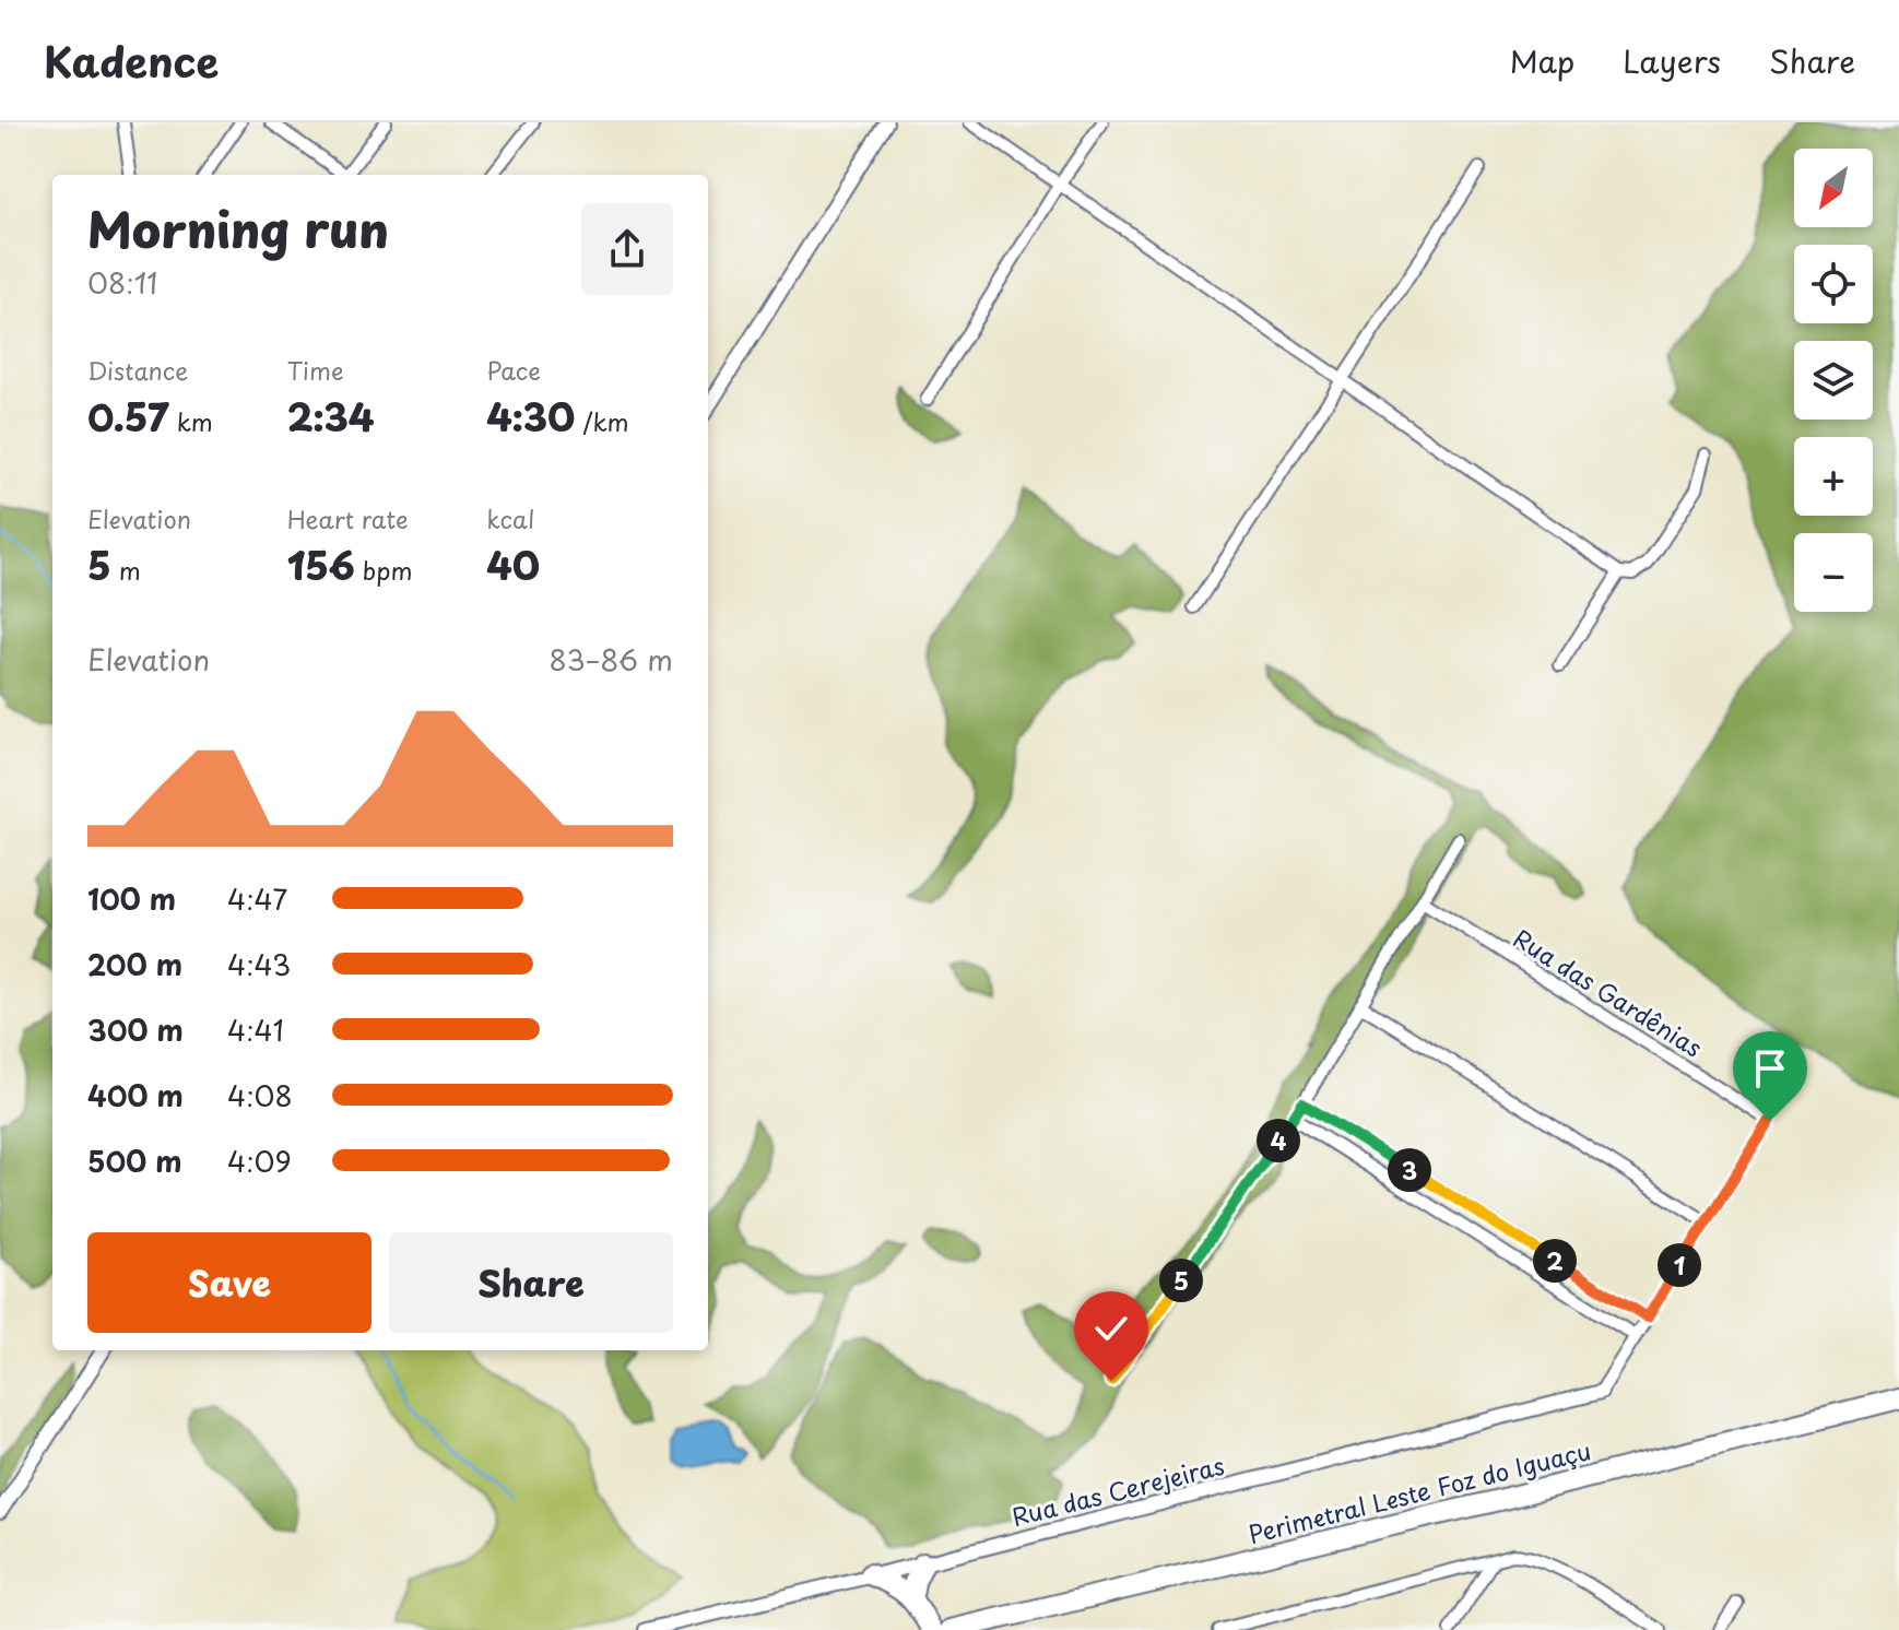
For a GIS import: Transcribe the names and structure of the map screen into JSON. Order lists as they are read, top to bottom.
{
  "streets": {
    "highway": ["Perimetral Leste Foz do Iguaçu"],
    "street": ["Rua das Gardênias", "Rua das Cerejeiras"]
  },
  "north": "bottom left",
  "page": {
    "header": "Kadence",
    "nav": ["Map", "Layers", "Share"],
    "map_buttons": ["+", "−"],
    "heading": ["Morning run", "08:11"],
    "stats": [
      ["Distance", "0.57 km"],
      ["Time", "2:34"],
      ["Pace", "4:30 /km"],
      ["Elevation", "5 m"],
      ["Heart rate", "156 bpm"],
      ["kcal", "40"]
    ],
    "chart": ["Elevation", "83–86 m"],
    "list": [
      {
        "name": "100 m",
        "note": "4:47"
      },
      {
        "name": "200 m",
        "note": "4:43"
      },
      {
        "name": "300 m",
        "note": "4:41"
      },
      {
        "name": "400 m",
        "note": "4:08"
      },
      {
        "name": "500 m",
        "note": "4:09"
      }
    ],
    "pins": [
      "4",
      "3",
      "2",
      "1",
      "5"
    ],
    "buttons": ["Save", "Share"]
  }
}
